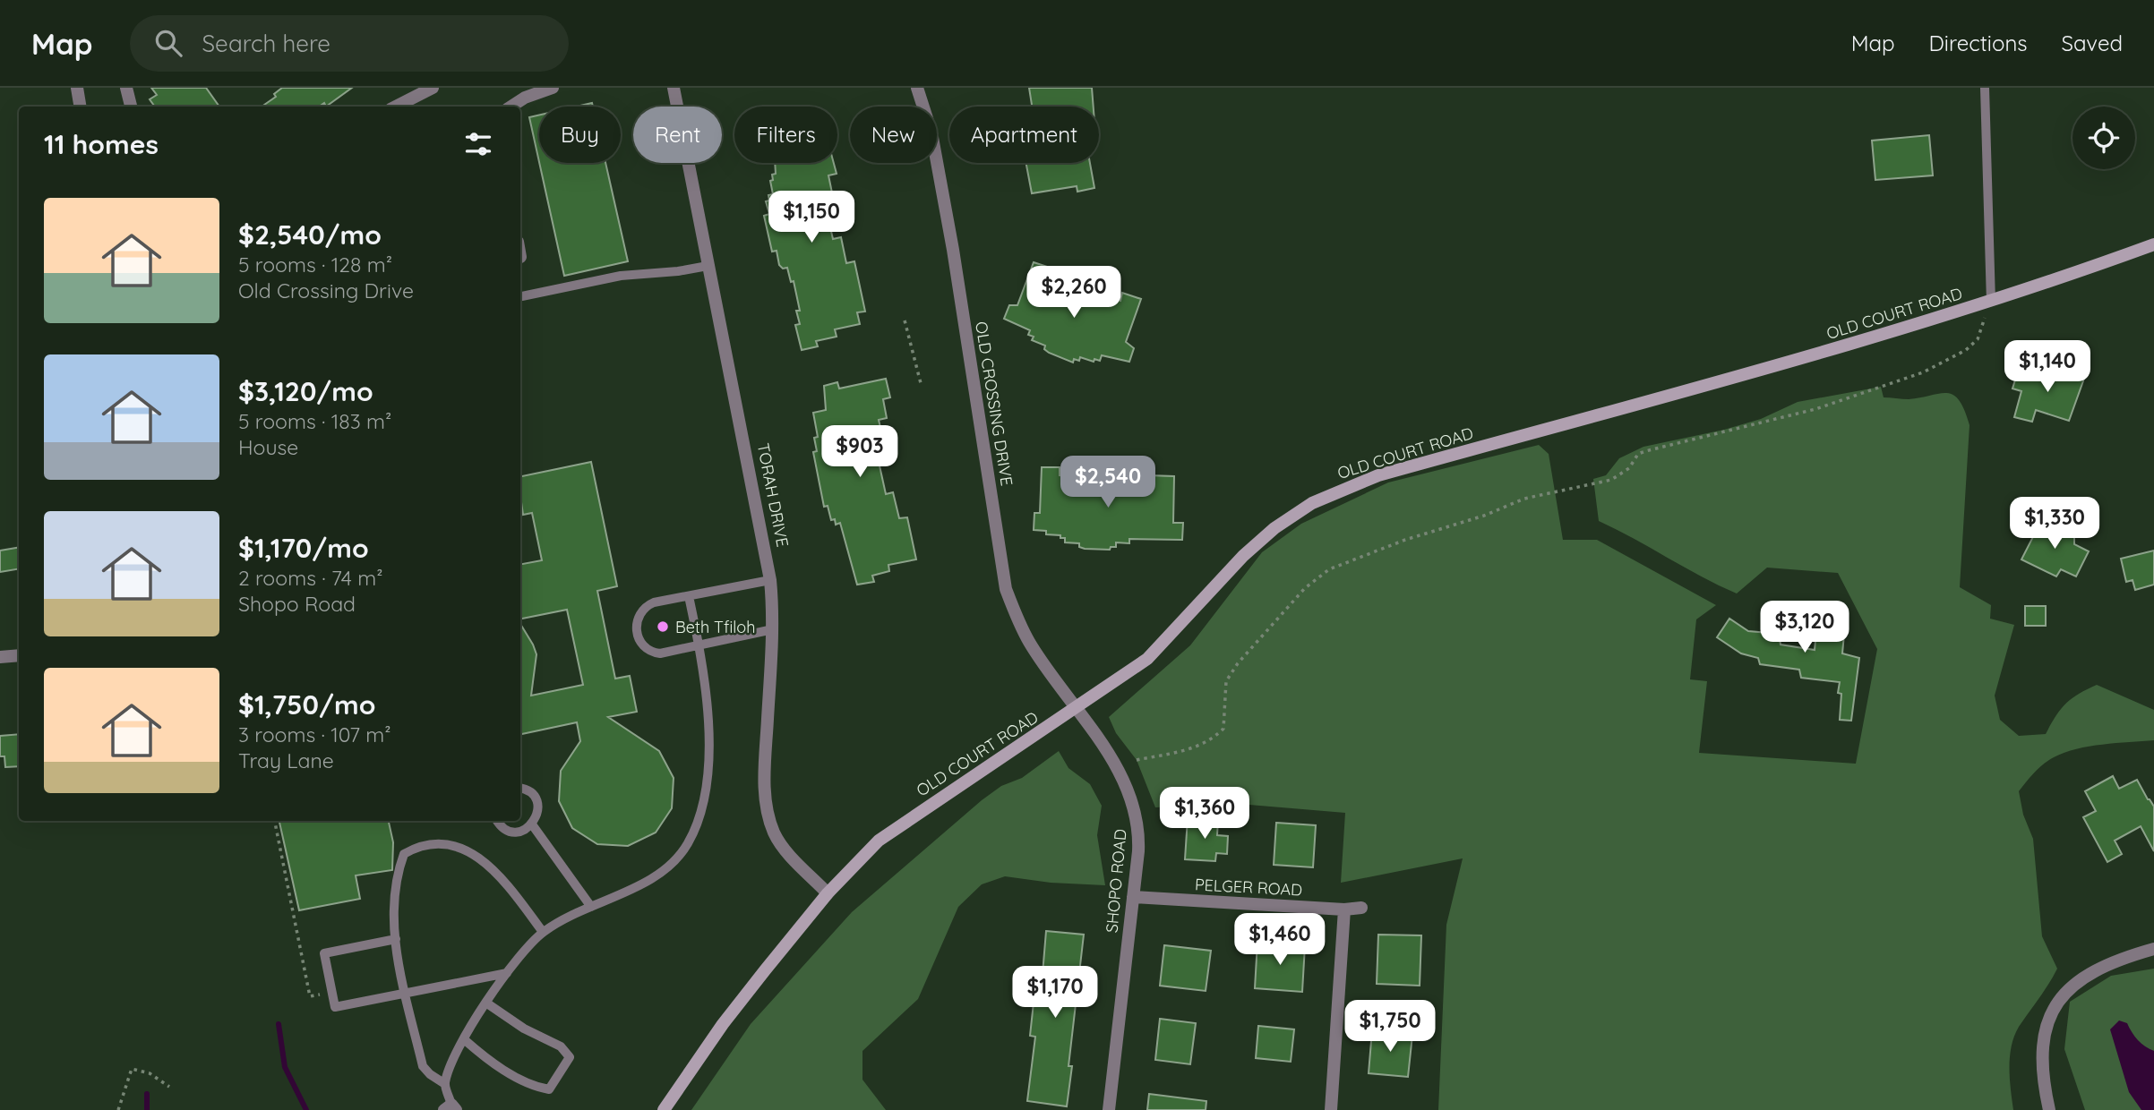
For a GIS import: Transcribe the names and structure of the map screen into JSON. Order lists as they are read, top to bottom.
{
  "streets": {
    "main road": ["OLD COURT ROAD"],
    "street": [
      "OLD CROSSING DRIVE",
      "TORAH DRIVE",
      "SHOPO ROAD",
      "PELGER ROAD"
    ]
  },
  "crossings": [
    ["OLD COURT ROAD", "OLD CROSSING DRIVE"],
    ["OLD COURT ROAD", "TORAH DRIVE"],
    ["OLD COURT ROAD", "SHOPO ROAD"],
    ["OLD CROSSING DRIVE", "SHOPO ROAD"],
    ["SHOPO ROAD", "PELGER ROAD"]
  ],
  "places": ["Beth Tfiloh"],
  "page": {
    "header": "Map",
    "search": "Search here",
    "nav": ["Map", "Directions", "Saved"],
    "chip": [
      "Buy",
      "Rent",
      "Filters",
      "New",
      "Apartment"
    ],
    "heading": "11 homes",
    "list": [
      {
        "name": "$2,540/mo",
        "note": "5 rooms · 128 m² · Old Crossing Drive"
      },
      {
        "name": "$3,120/mo",
        "note": "5 rooms · 183 m² · House"
      },
      {
        "name": "$1,170/mo",
        "note": "2 rooms · 74 m² · Shopo Road"
      },
      {
        "name": "$1,750/mo",
        "note": "3 rooms · 107 m² · Tray Lane"
      }
    ],
    "price": [
      "$1,150",
      "$2,260",
      "$1,140",
      "$903",
      "$2,540",
      "$1,330",
      "$3,120",
      "$1,360",
      "$1,460",
      "$1,170",
      "$1,750"
    ]
  }
}
